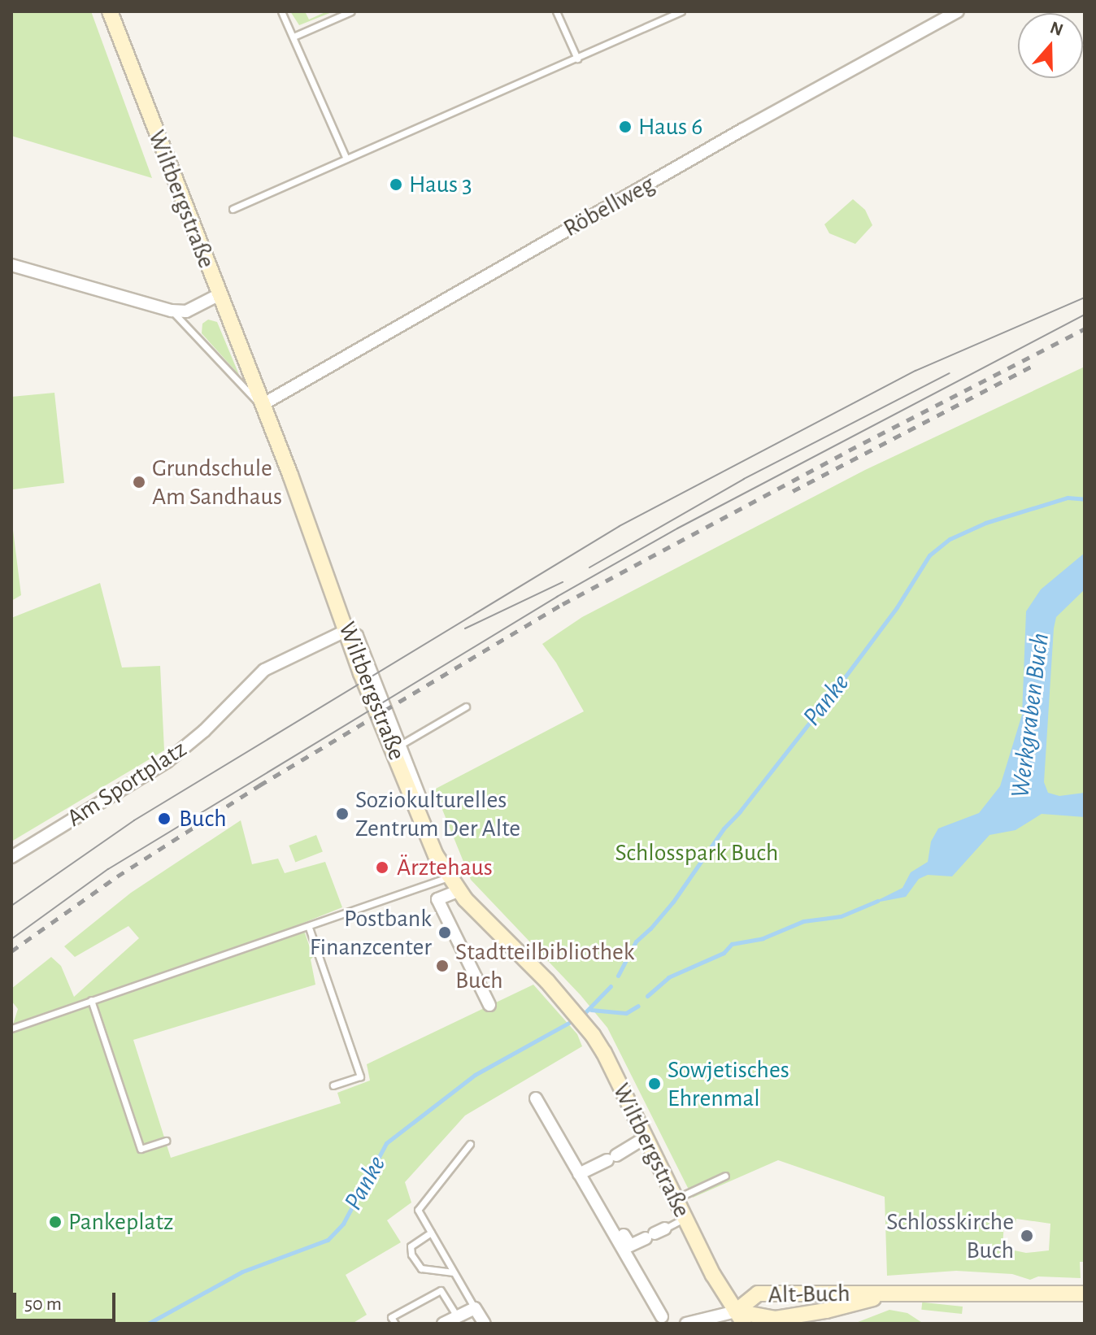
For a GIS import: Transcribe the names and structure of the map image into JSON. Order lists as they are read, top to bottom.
{
  "streets": {
    "main road": ["Wiltbergstraße", "Alt-Buch"],
    "street": ["Röbellweg", "Am Sportplatz"]
  },
  "crossings": [
    ["Wiltbergstraße", "Röbellweg"],
    ["Wiltbergstraße", "Am Sportplatz"],
    ["Wiltbergstraße", "Alt-Buch"]
  ],
  "water": ["Panke", "Werkgraben Buch"],
  "parks": ["Schlosspark Buch"],
  "places": [
    "Haus 6",
    "Haus 3",
    "Grundschule Am Sandhaus",
    "Soziokulturelles Zentrum Der Alte",
    "Buch",
    "Ärztehaus",
    "Postbank Finanzcenter",
    "Stadtteilbibliothek Buch",
    "Sowjetisches Ehrenmal",
    "Pankeplatz",
    "Schlosskirche Buch"
  ],
  "scale_bar": "50 m",
  "north": "top"
}
